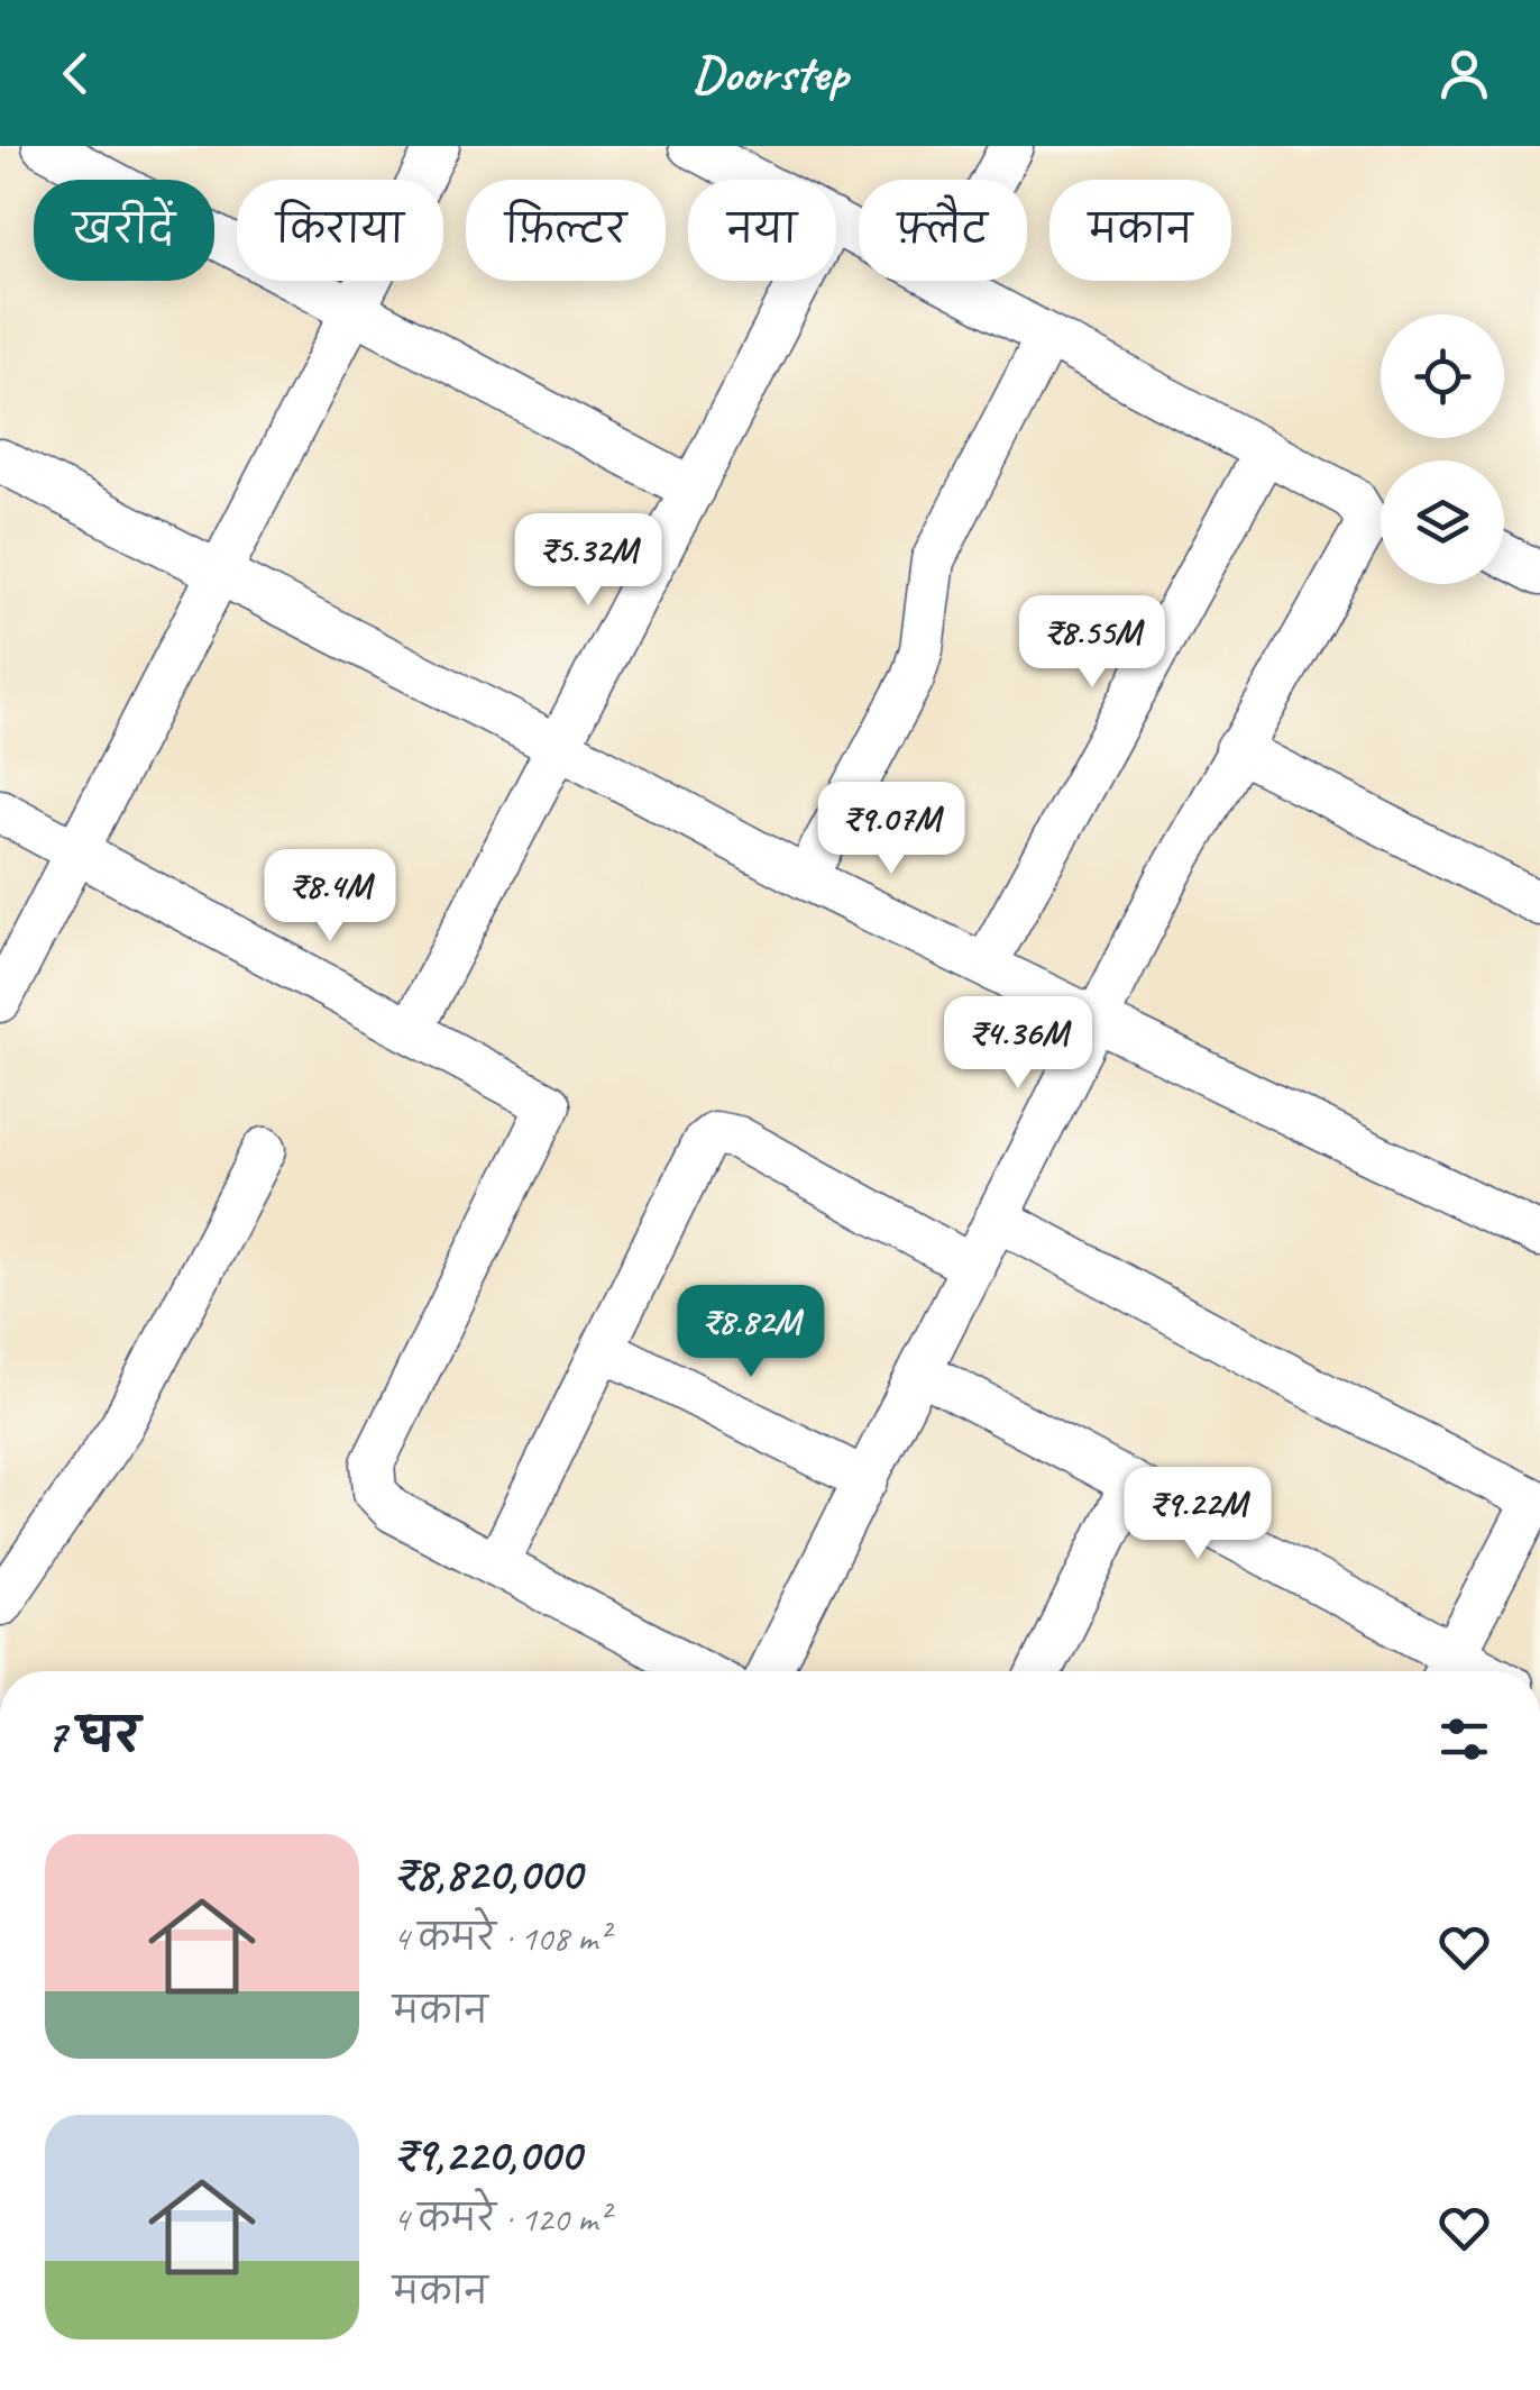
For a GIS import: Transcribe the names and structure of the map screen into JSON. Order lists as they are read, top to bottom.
{
  "page": {
    "header": "Doorstep",
    "chip": [
      "खरीदें",
      "किराया",
      "फ़िल्टर",
      "नया",
      "फ़्लैट",
      "मकान"
    ],
    "price": [
      "₹5.32M",
      "₹8.55M",
      "₹9.07M",
      "₹8.4M",
      "₹4.36M",
      "₹8.82M",
      "₹9.22M"
    ],
    "heading": "7 घर",
    "list": [
      {
        "name": "₹8,820,000",
        "note": "4 कमरे · 108 m² · मकान"
      },
      {
        "name": "₹9,220,000",
        "note": "4 कमरे · 120 m² · मकान"
      }
    ]
  }
}
